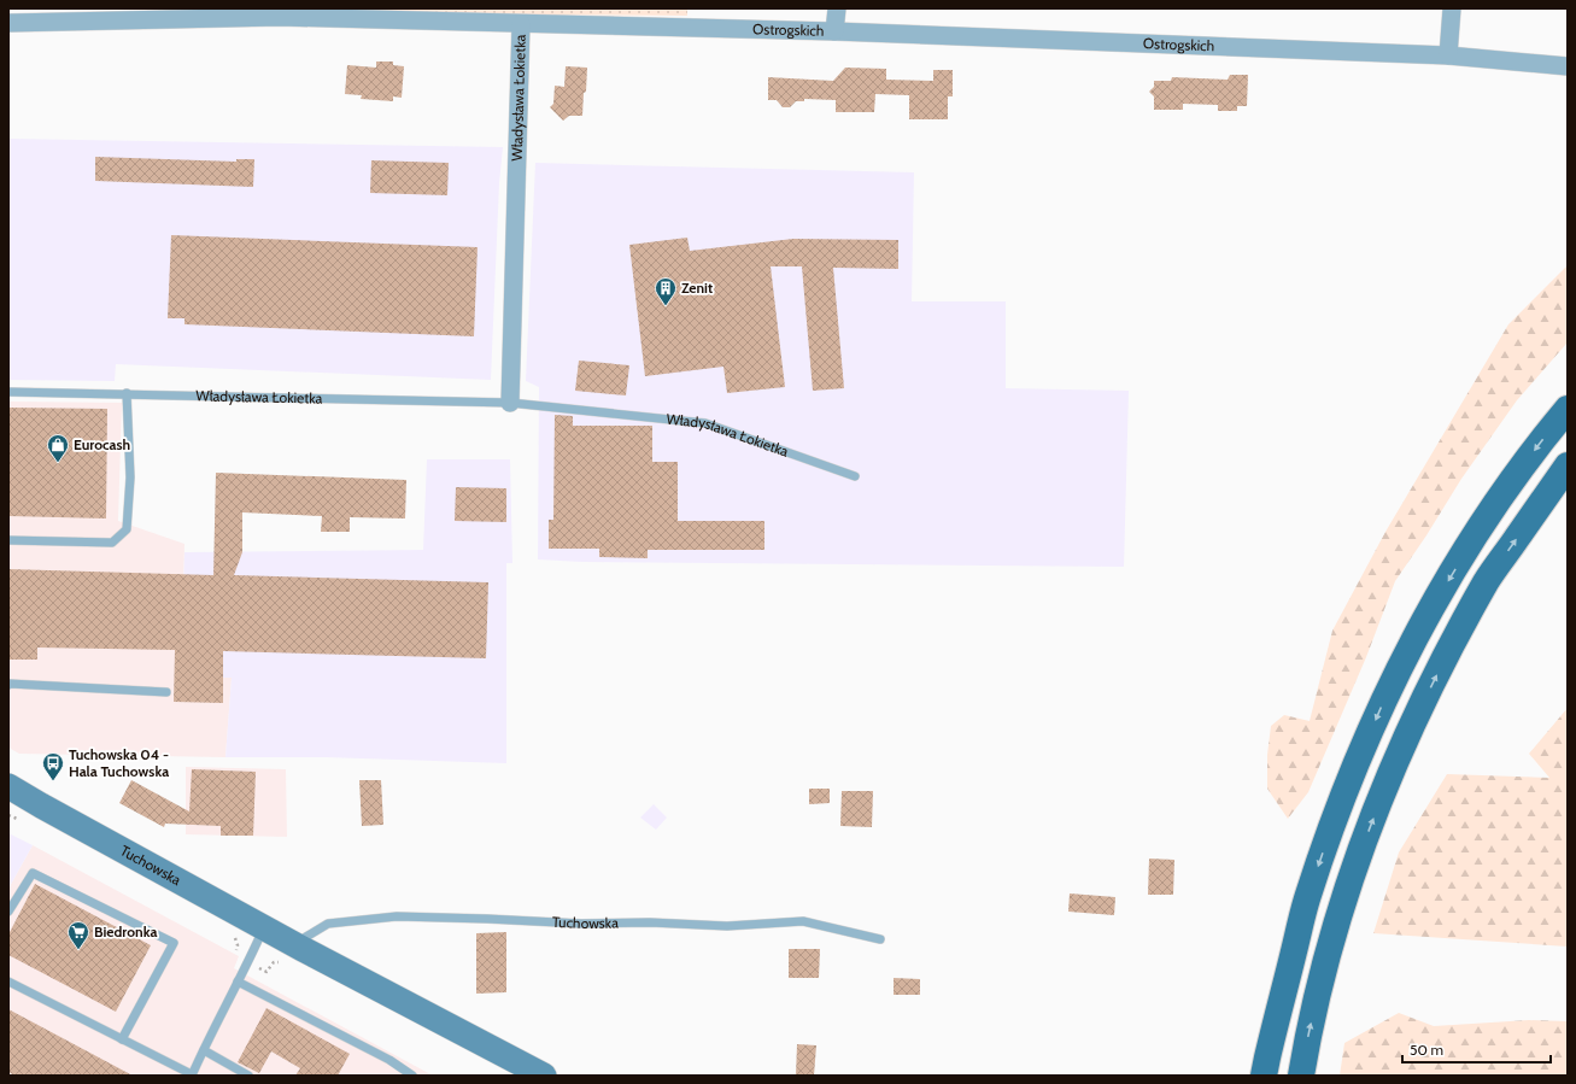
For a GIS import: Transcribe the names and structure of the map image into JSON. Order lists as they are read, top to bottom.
{
  "streets": {
    "street": ["Ostrogskich", "Władysława Łokietka", "Tuchowska"]
  },
  "crossings": [
    ["Ostrogskich", "Władysława Łokietka"]
  ],
  "places": {
    "building": ["Zenit"],
    "shop": ["Eurocash"],
    "bus stop": ["Tuchowska 04 - Hala Tuchowska"],
    "supermarket": ["Biedronka"]
  },
  "scale_bar": "50 m"
}
